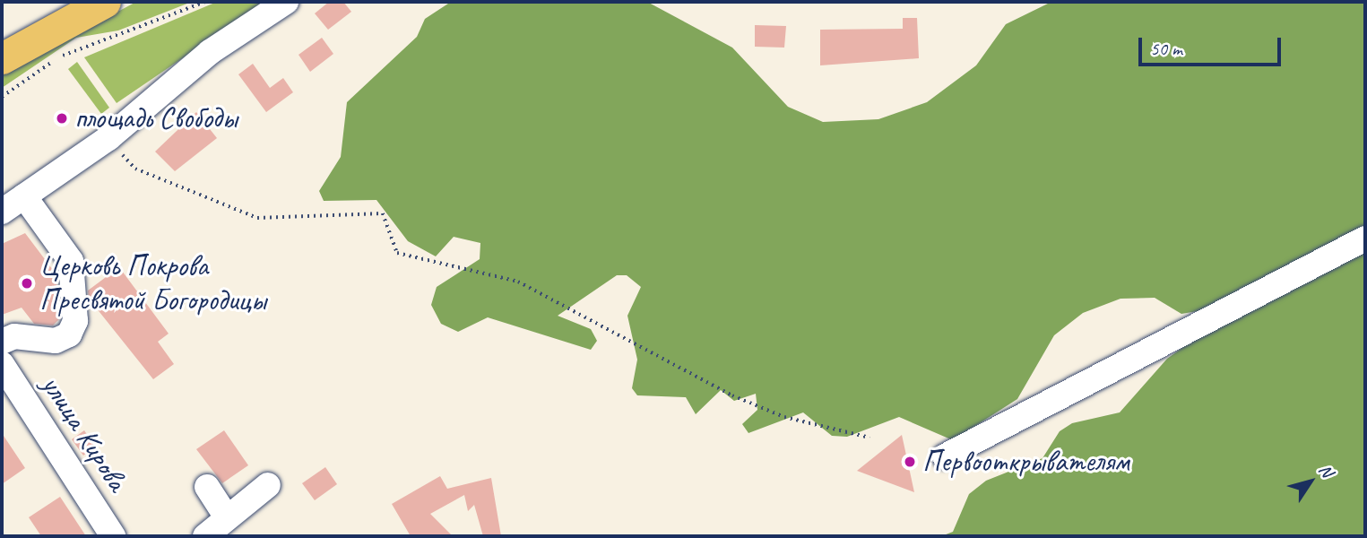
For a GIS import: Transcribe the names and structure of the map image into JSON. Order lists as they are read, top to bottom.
{
  "streets": {
    "street": ["улица Кирова"]
  },
  "places": ["площадь Свободы", "Церковь Покрова Пресвятой Богородицы", "Первооткрывателям"],
  "scale_bar": "50 m",
  "north": "top right"
}
